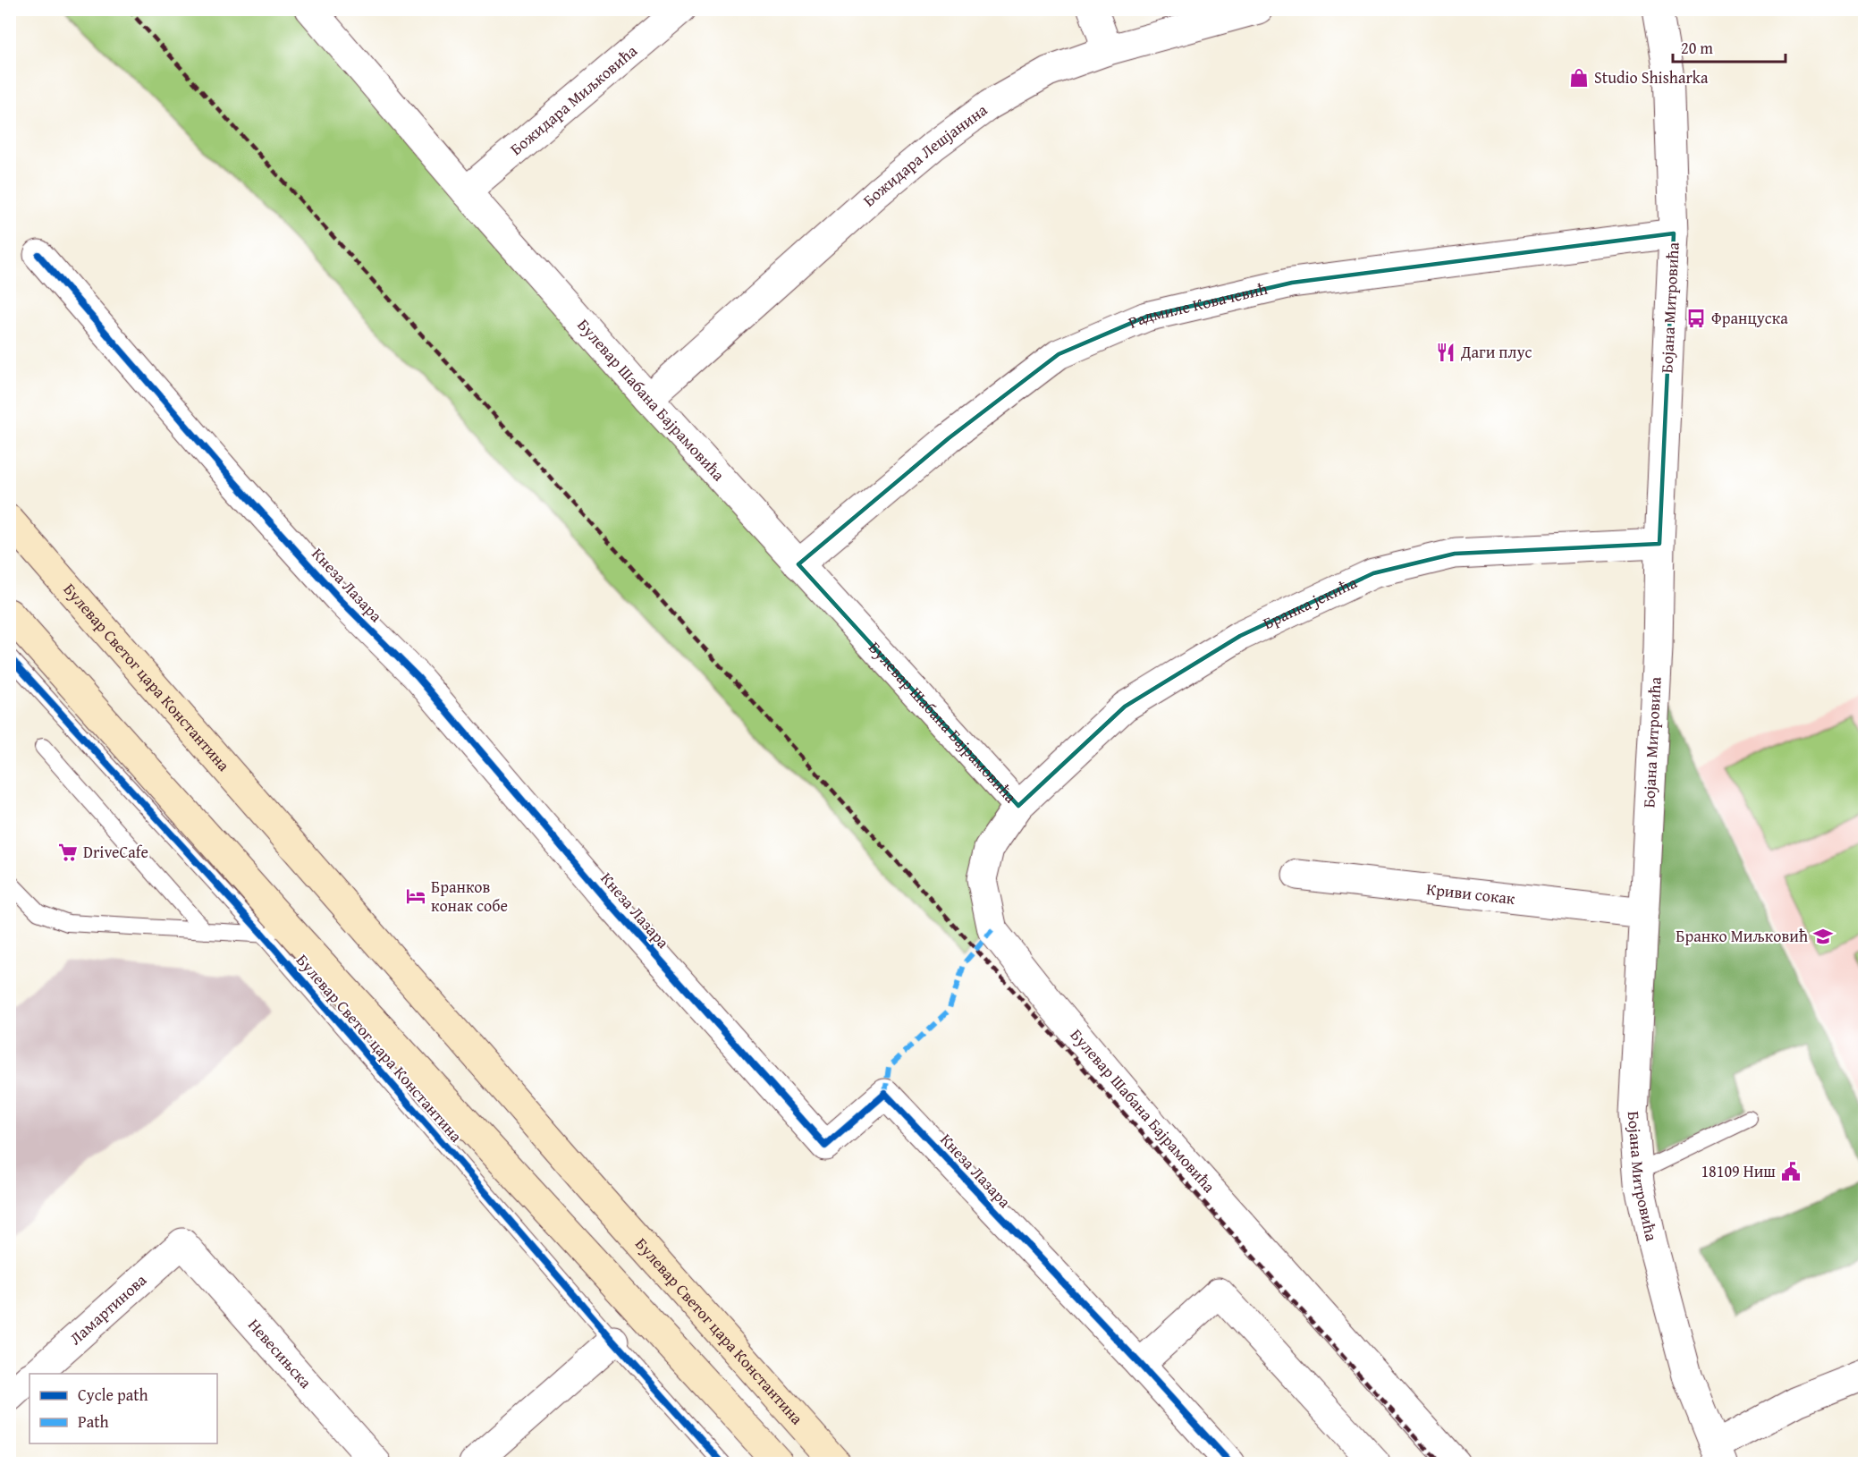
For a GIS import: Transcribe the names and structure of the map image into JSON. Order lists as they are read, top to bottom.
{
  "streets": {
    "main road": ["Булевар Светог цара Константина"],
    "street": [
      "Божидара Миљковића",
      "Божидара Лешјанина",
      "Радмиле Ковачевић",
      "Бојана Митровића",
      "Булевар Шабана Бајрамовића",
      "Кнеза Лазара",
      "Бранка јекића",
      "Криви сокак",
      "Ламартинова",
      "Невесињска"
    ]
  },
  "crossings": [
    ["Божидара Миљковића", "Булевар Шабана Бајрамовића"],
    ["Божидара Лешјанина", "Булевар Шабана Бајрамовића"],
    ["Радмиле Ковачевић", "Бојана Митровића"],
    ["Радмиле Ковачевић", "Булевар Шабана Бајрамовића"],
    ["Бојана Митровића", "Бранка јекића"],
    ["Бојана Митровића", "Криви сокак"],
    ["Булевар Шабана Бајрамовића", "Бранка јекића"],
    ["Ламартинова", "Невесињска"]
  ],
  "places": {
    "shop": ["Studio Shisharka"],
    "bus stop": ["Француска"],
    "restaurant": ["Даги плус"],
    "supermarket": ["DriveCafe"],
    "hotel": ["Бранков конак собе"],
    "school or university": ["Бранко Миљковић"],
    "public building": ["18109 Ниш"]
  },
  "legend": ["Cycle path", "Path"],
  "scale_bar": "20 m"
}
